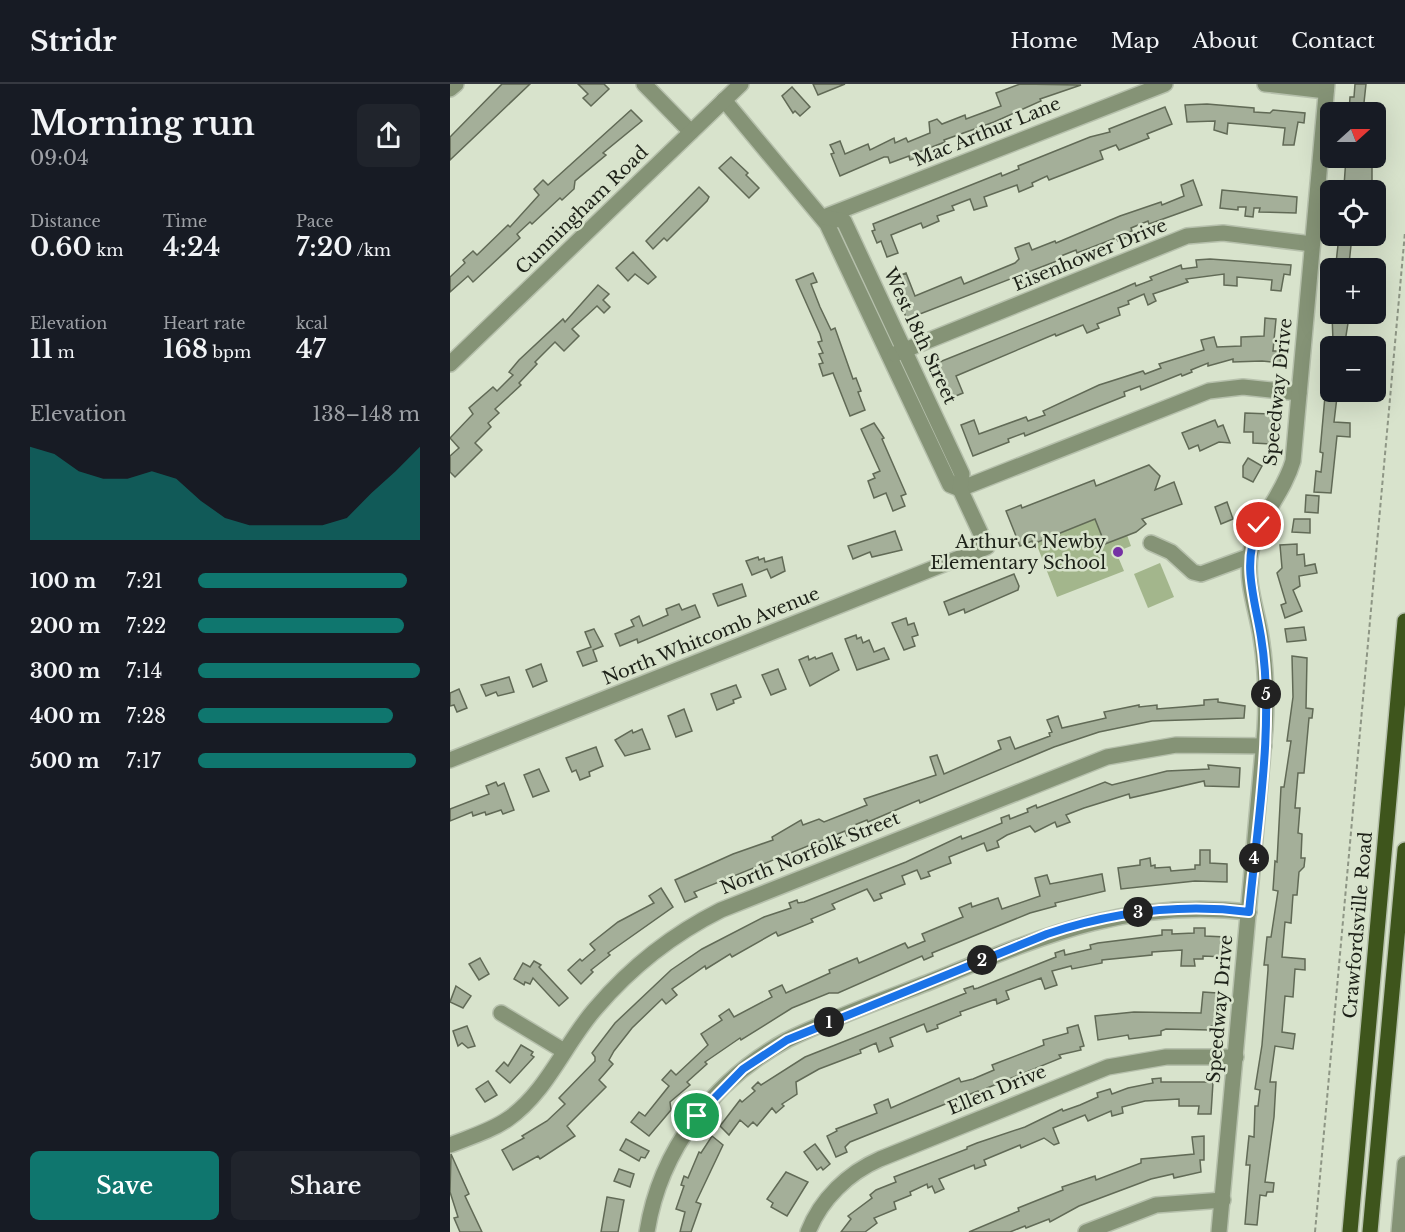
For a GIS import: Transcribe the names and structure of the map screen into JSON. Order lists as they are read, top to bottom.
{
  "streets": {
    "main road": ["Crawfordsville Road"],
    "street": [
      "Mac Arthur Lane",
      "Cunningham Road",
      "Eisenhower Drive",
      "West 18th Street",
      "Speedway Drive",
      "North Whitcomb Avenue",
      "North Norfolk Street",
      "Ellen Drive"
    ]
  },
  "crossings": [
    ["Mac Arthur Lane", "West 18th Street"],
    ["Cunningham Road", "West 18th Street"],
    ["Eisenhower Drive", "West 18th Street"],
    ["Eisenhower Drive", "Speedway Drive"],
    ["West 18th Street", "North Whitcomb Avenue"],
    ["Speedway Drive", "North Norfolk Street"],
    ["Speedway Drive", "Ellen Drive"]
  ],
  "places": ["Arthur C Newby Elementary School"],
  "north": "right",
  "page": {
    "header": "Stridr",
    "nav": [
      "Home",
      "Map",
      "About",
      "Contact"
    ],
    "heading": ["Morning run", "09:04"],
    "map_buttons": ["+", "−"],
    "stats": [
      ["Distance", "0.60 km"],
      ["Time", "4:24"],
      ["Pace", "7:20 /km"],
      ["Elevation", "11 m"],
      ["Heart rate", "168 bpm"],
      ["kcal", "47"]
    ],
    "chart": ["Elevation", "138–148 m"],
    "list": [
      {
        "name": "100 m",
        "note": "7:21"
      },
      {
        "name": "200 m",
        "note": "7:22"
      },
      {
        "name": "300 m",
        "note": "7:14"
      },
      {
        "name": "400 m",
        "note": "7:28"
      },
      {
        "name": "500 m",
        "note": "7:17"
      }
    ],
    "pins": [
      "5",
      "4",
      "3",
      "2",
      "1"
    ],
    "buttons": ["Save", "Share"]
  }
}
